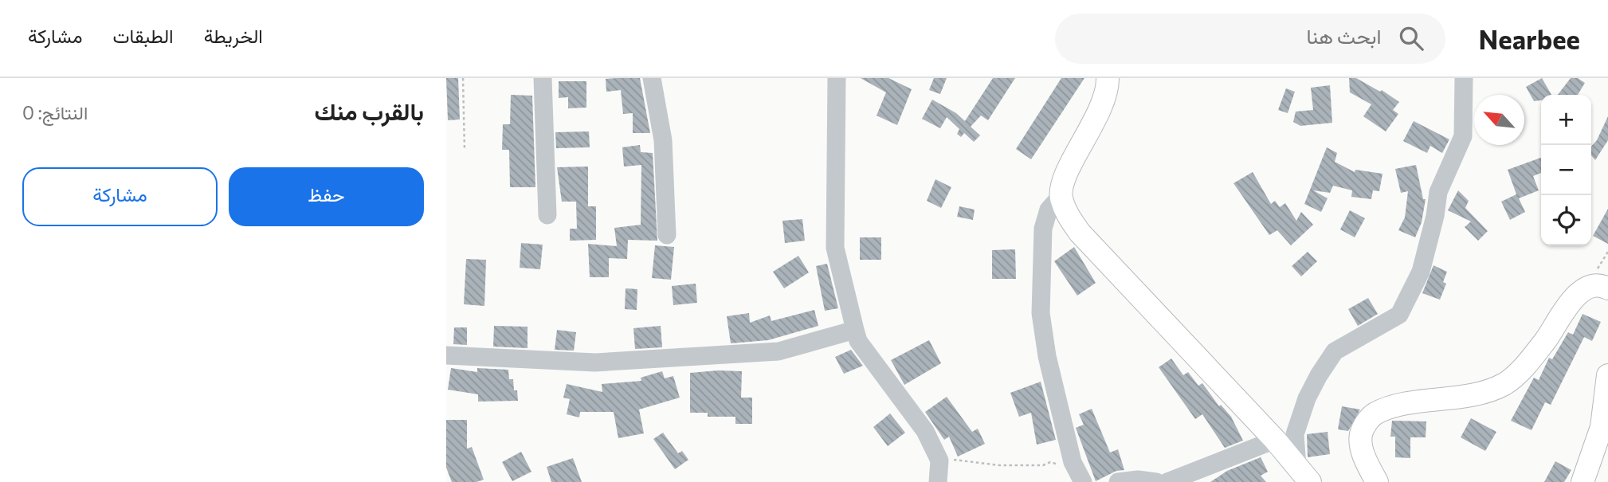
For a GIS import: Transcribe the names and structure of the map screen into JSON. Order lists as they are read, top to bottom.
{
  "north": "top left",
  "page": {
    "header": "Nearbee",
    "search": "ابحث هنا",
    "nav": ["الخريطة", "الطبقات", "مشاركة"],
    "heading": ["بالقرب منك", "النتائج: 0"],
    "map_buttons": ["+", "−"],
    "buttons": ["حفظ", "مشاركة"]
  }
}
